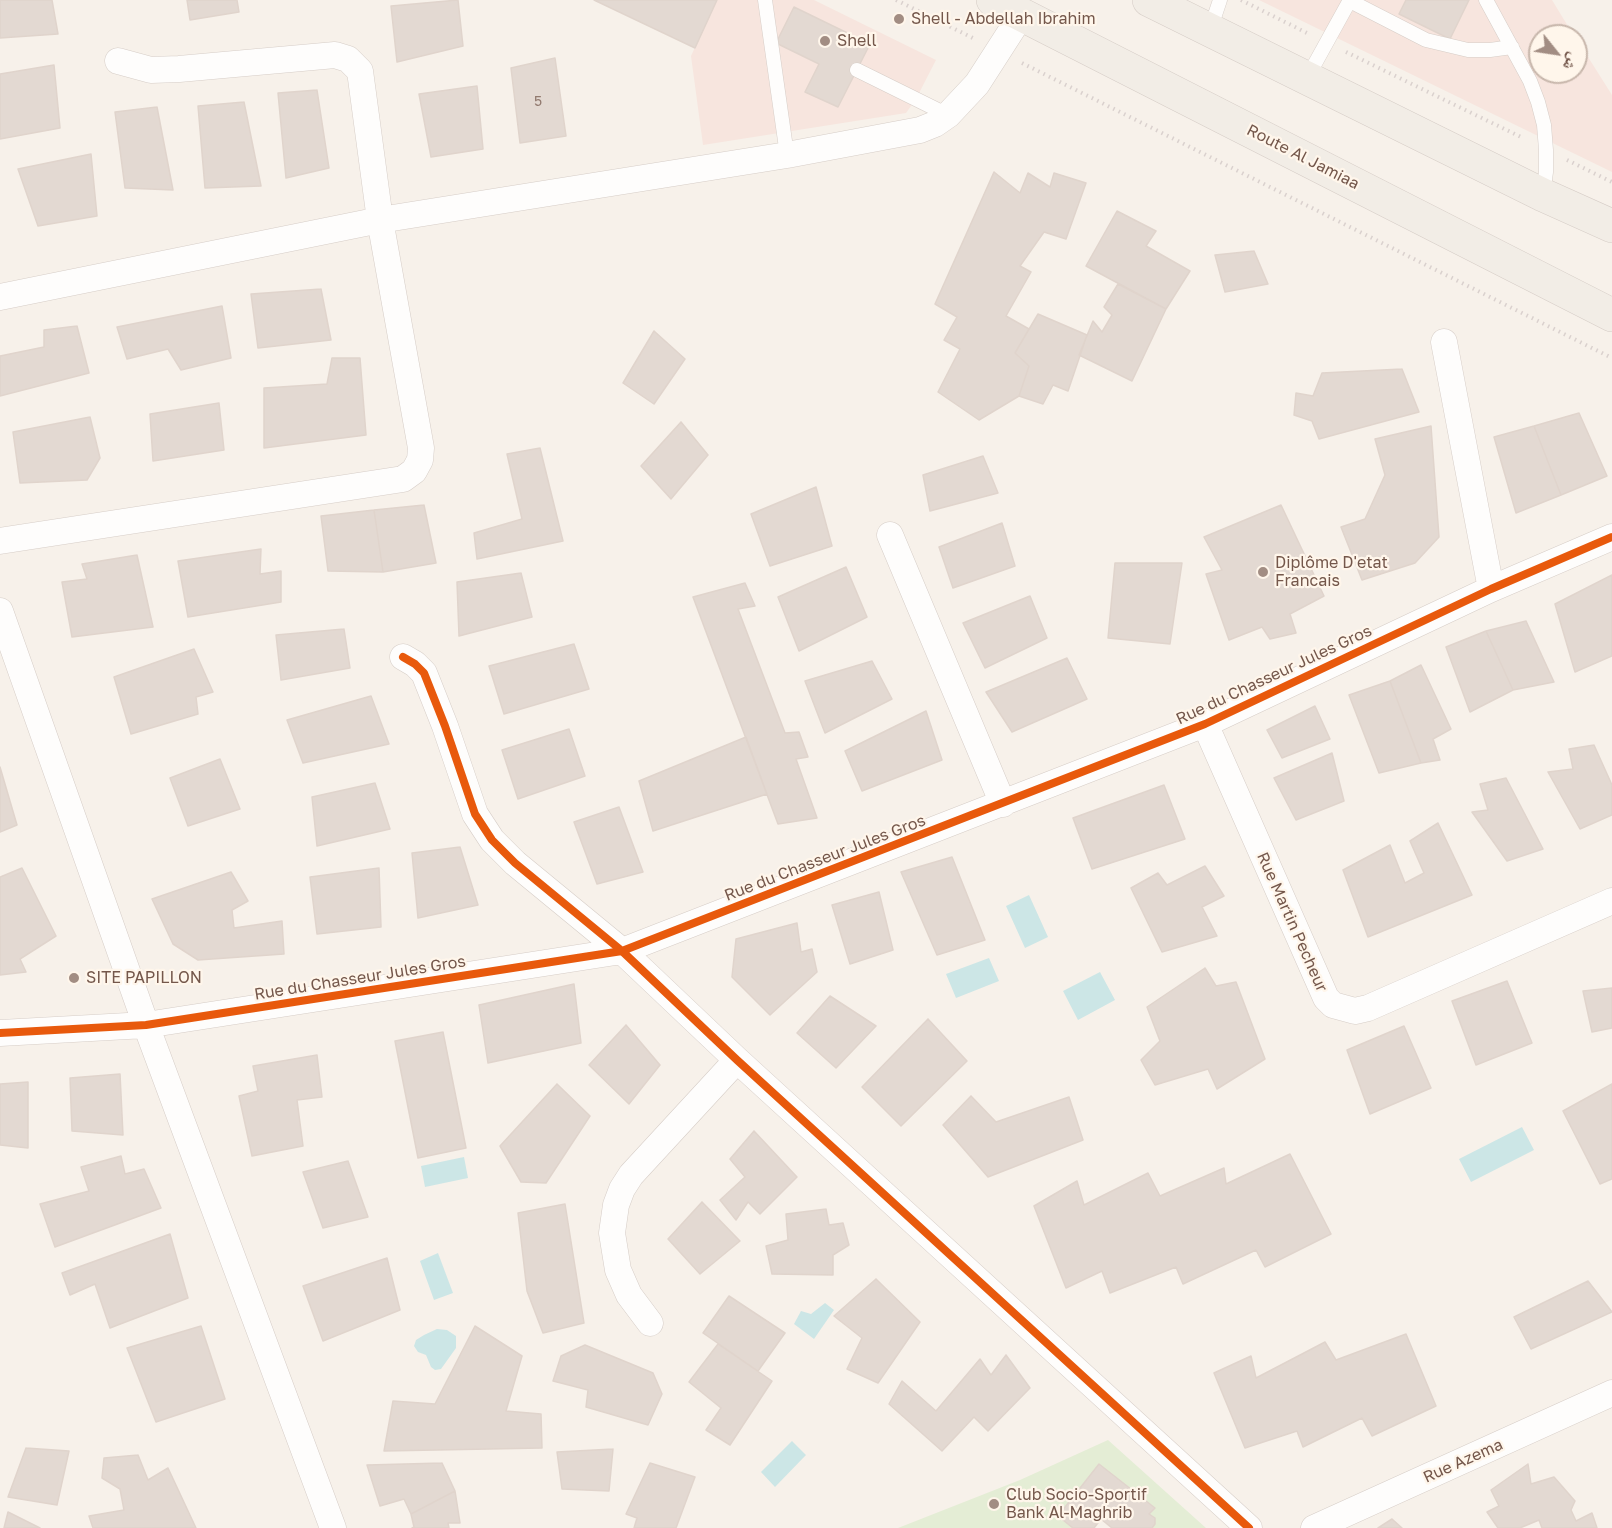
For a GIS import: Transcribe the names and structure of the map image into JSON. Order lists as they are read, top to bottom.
{
  "streets": {
    "main road": ["Route Al Jamiaa"],
    "street": ["Rue du Chasseur Jules Gros", "Rue Martin Pecheur", "Rue Azema"]
  },
  "crossings": [
    ["Rue du Chasseur Jules Gros", "Rue Martin Pecheur"]
  ],
  "places": [
    "Shell - Abdellah Ibrahim",
    "Shell",
    "Diplôme D'etat Francais",
    "SITE PAPILLON",
    "Club Socio-Sportif Bank Al-Maghrib"
  ],
  "house_numbers": ["5"],
  "north": "bottom right"
}
